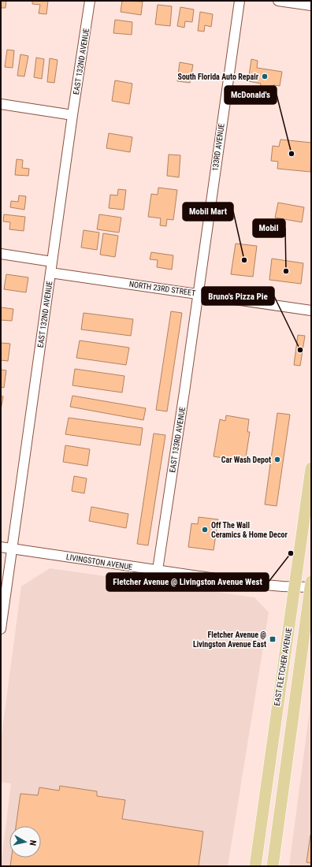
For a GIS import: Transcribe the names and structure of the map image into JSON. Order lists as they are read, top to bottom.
{
  "streets": {
    "main road": ["EAST FLETCHER AVENUE"],
    "street": [
      "EAST 132ND AVENUE",
      "133RD AVENUE",
      "NORTH 23RD STREET",
      "EAST 133RD AVENUE",
      "LIVINGSTON AVENUE"
    ]
  },
  "crossings": [
    ["EAST 132ND AVENUE", "NORTH 23RD STREET"],
    ["EAST 132ND AVENUE", "LIVINGSTON AVENUE"],
    ["133RD AVENUE", "NORTH 23RD STREET"],
    ["133RD AVENUE", "EAST 133RD AVENUE"],
    ["NORTH 23RD STREET", "EAST 133RD AVENUE"],
    ["EAST 133RD AVENUE", "LIVINGSTON AVENUE"],
    ["LIVINGSTON AVENUE", "EAST FLETCHER AVENUE"]
  ],
  "places": {
    "other": [
      "South Florida Auto Repair",
      "McDonald's",
      "Mobil Mart",
      "Mobil",
      "Bruno's Pizza Pie",
      "Car Wash Depot",
      "Off The Wall Ceramics & Home Decor",
      "Fletcher Avenue @ Livingston Avenue West"
    ],
    "transit": ["Fletcher Avenue @ Livingston Avenue East"]
  },
  "north": "right"
}
